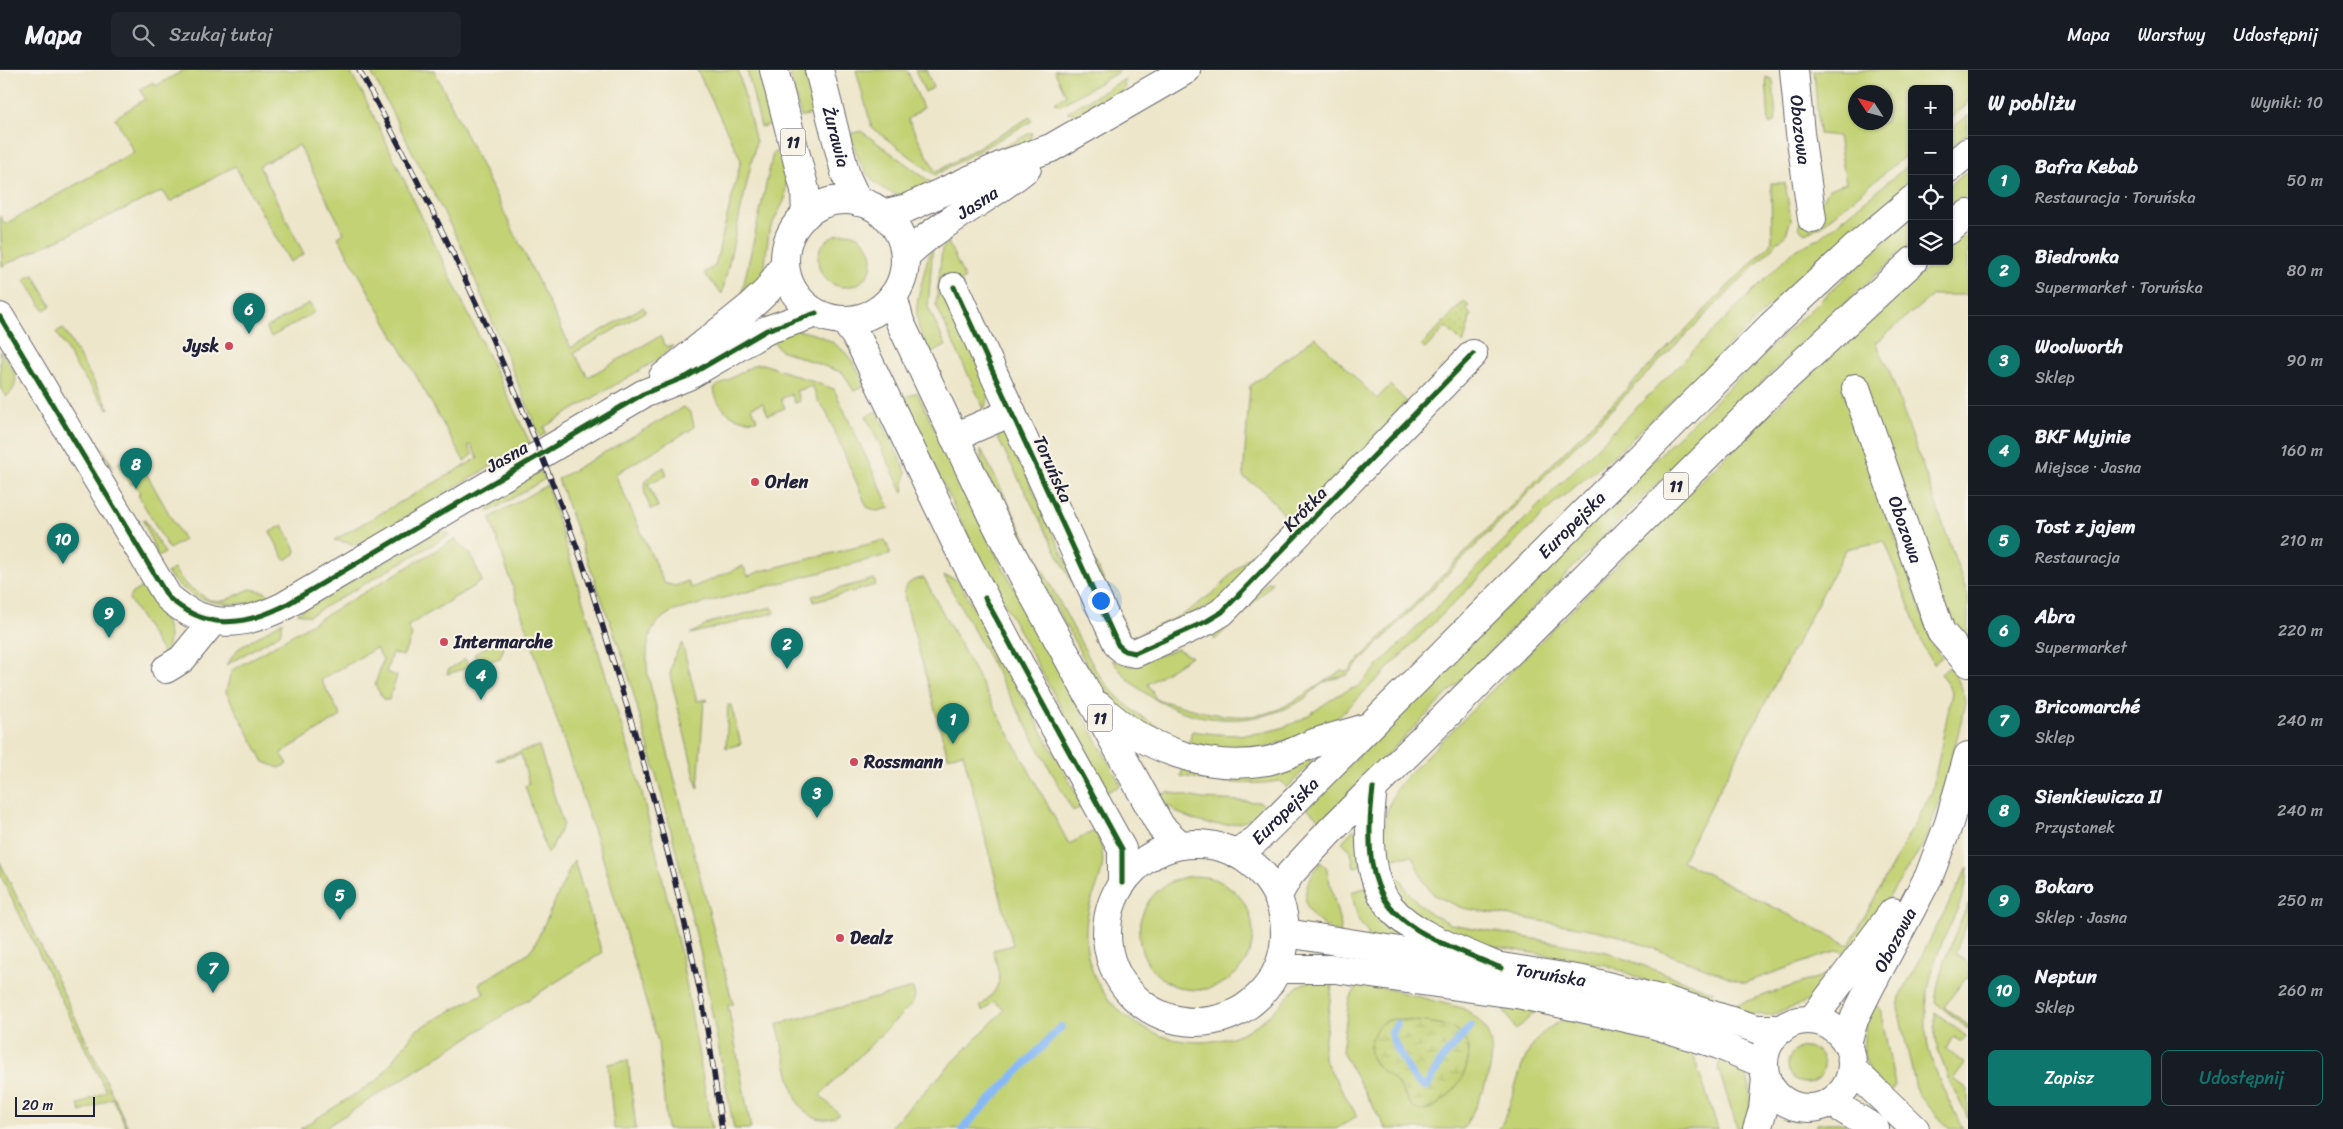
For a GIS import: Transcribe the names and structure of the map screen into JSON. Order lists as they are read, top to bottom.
{
  "streets": {
    "street": [
      "Obozowa",
      "Żurawia",
      "11",
      "Jasna",
      "Toruńska",
      "Krótka",
      "Europejska"
    ]
  },
  "crossings": [
    ["Obozowa", "Toruńska"],
    ["Żurawia", "11"],
    ["Żurawia", "Jasna"],
    ["11", "Jasna"],
    ["11", "Toruńska"],
    ["11", "Europejska"],
    ["Toruńska", "Krótka"],
    ["Toruńska", "Europejska"]
  ],
  "places": [
    "Jysk",
    "Orlen",
    "Intermarche",
    "Rossmann",
    "Dealz"
  ],
  "scale_bar": "20 m",
  "north": "top left",
  "page": {
    "header": "Mapa",
    "search": "Szukaj tutaj",
    "nav": ["Mapa", "Warstwy", "Udostępnij"],
    "heading": ["W pobliżu", "Wyniki: 10"],
    "map_buttons": ["+", "−"],
    "list": [
      {
        "mark": "1",
        "name": "Bafra Kebab",
        "note": "Restauracja · Toruńska",
        "value": "50 m"
      },
      {
        "mark": "2",
        "name": "Biedronka",
        "note": "Supermarket · Toruńska",
        "value": "80 m"
      },
      {
        "mark": "3",
        "name": "Woolworth",
        "note": "Sklep",
        "value": "90 m"
      },
      {
        "mark": "4",
        "name": "BKF Myjnie",
        "note": "Miejsce · Jasna",
        "value": "160 m"
      },
      {
        "mark": "5",
        "name": "Tost z jajem",
        "note": "Restauracja",
        "value": "210 m"
      },
      {
        "mark": "6",
        "name": "Abra",
        "note": "Supermarket",
        "value": "220 m"
      },
      {
        "mark": "7",
        "name": "Bricomarché",
        "note": "Sklep",
        "value": "240 m"
      },
      {
        "mark": "8",
        "name": "Sienkiewicza II",
        "note": "Przystanek",
        "value": "240 m"
      },
      {
        "mark": "9",
        "name": "Bokaro",
        "note": "Sklep · Jasna",
        "value": "250 m"
      },
      {
        "mark": "10",
        "name": "Neptun",
        "note": "Sklep",
        "value": "260 m"
      }
    ],
    "pins": [
      "6",
      "8",
      "10",
      "9",
      "2",
      "4",
      "1",
      "3",
      "5",
      "7"
    ],
    "buttons": ["Zapisz", "Udostępnij"],
    "scale": "20 m"
  }
}
